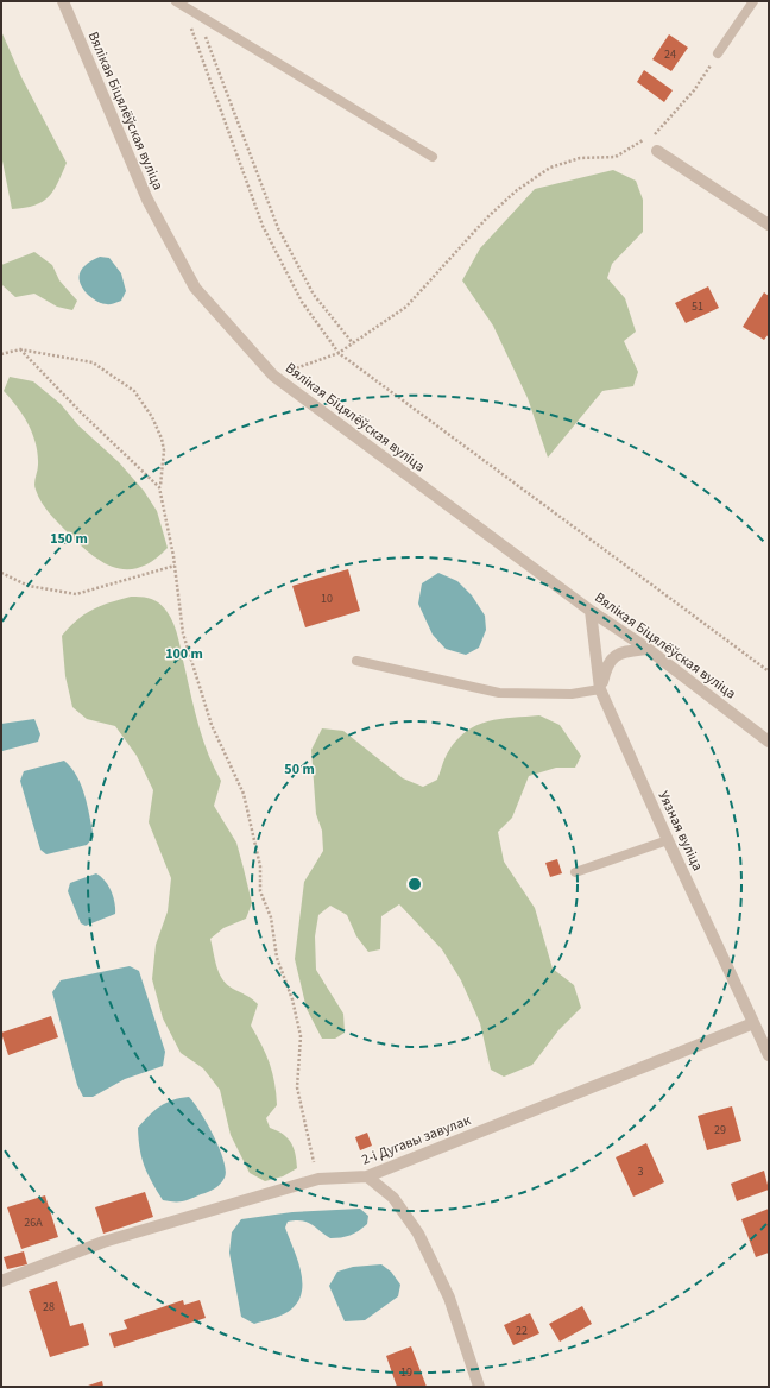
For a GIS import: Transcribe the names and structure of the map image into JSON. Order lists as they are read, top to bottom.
{
  "streets": {
    "street": ["Вялікая Біцялёўская вуліца", "Уязная вуліца", "2-і Дугавы завулак"]
  },
  "crossings": [
    ["Вялікая Біцялёўская вуліца", "Уязная вуліца"],
    ["Уязная вуліца", "2-і Дугавы завулак"]
  ],
  "house_numbers": [
    "24",
    "51",
    "10",
    "29",
    "3",
    "26А",
    "28",
    "22",
    "19"
  ],
  "rings": ["150 m", "100 m", "50 m"]
}
